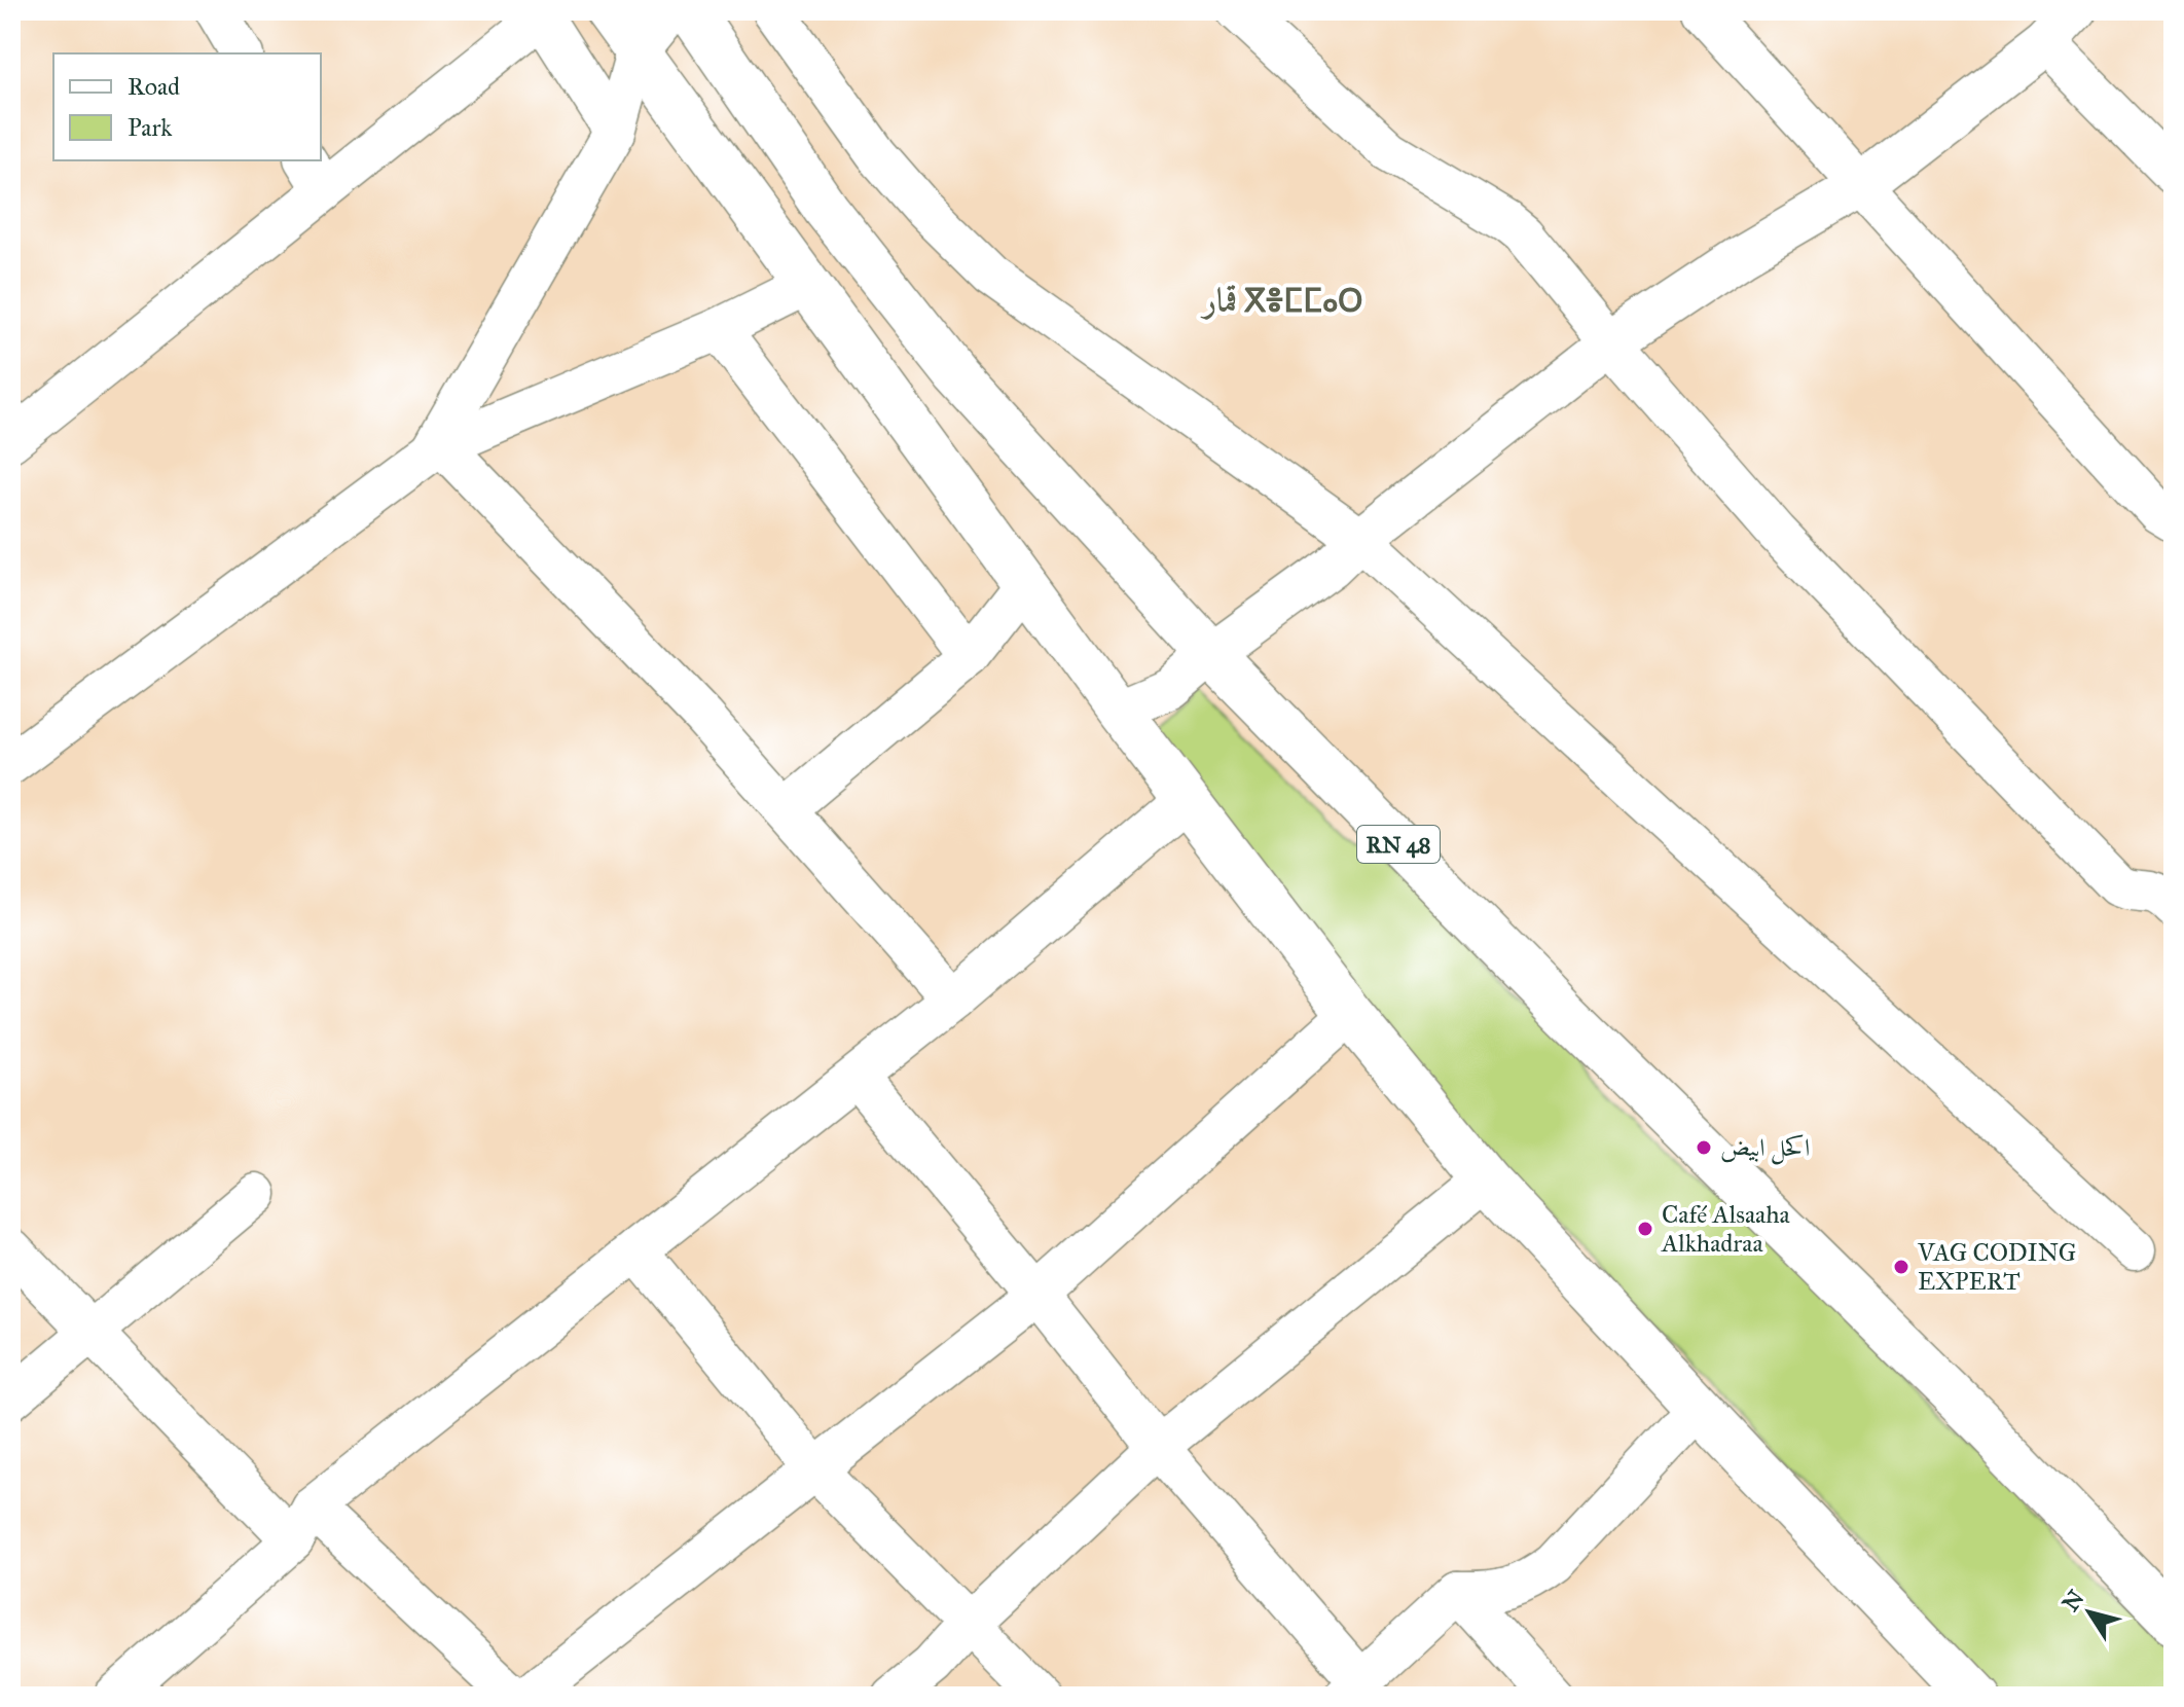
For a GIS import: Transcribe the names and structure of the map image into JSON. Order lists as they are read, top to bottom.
{
  "streets": {
    "highway": ["RN 48"]
  },
  "districts": ["قمار ⴳⴻⵎⵎⴰⵔ"],
  "places": ["اكحل ابيض", "Café Alsaaha Alkhadraa", "VAG CODING EXPERT"],
  "legend": ["Road", "Park"],
  "north": "top left"
}
